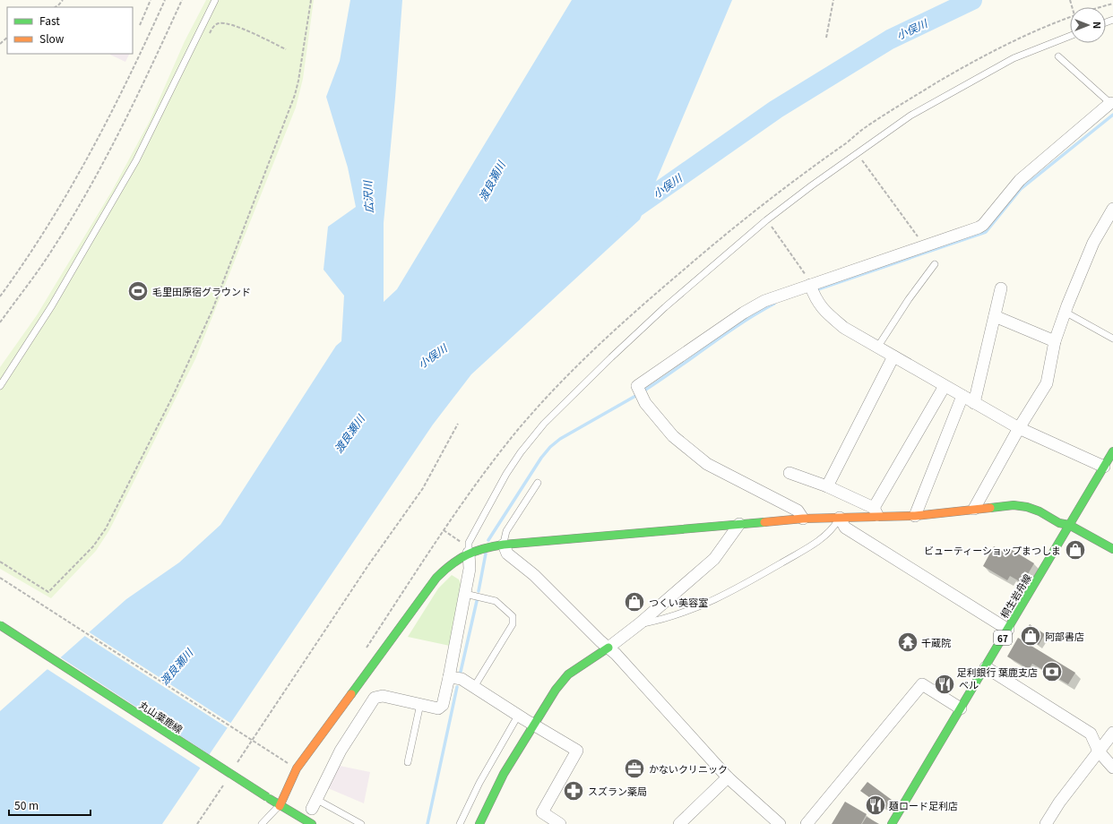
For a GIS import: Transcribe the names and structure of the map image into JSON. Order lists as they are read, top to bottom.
{
  "streets": {
    "street": ["桐生岩舟線", "67", "丸山葉鹿線"]
  },
  "water": ["小俣川", "渡良瀬川", "広沢川"],
  "places": {
    "sports": ["毛里田原宿グラウンド"],
    "shop": ["ビューティーショップまつしま", "つくい美容室", "阿部書店"],
    "temple": ["千蔵院"],
    "bank": ["足利銀行 葉鹿支店"],
    "restaurant": ["ベル", "麺ロード足利店"],
    "office": ["かないクリニック"],
    "pharmacy": ["スズラン薬局"]
  },
  "legend": ["Fast", "Slow"],
  "scale_bar": "50 m",
  "north": "right"
}
